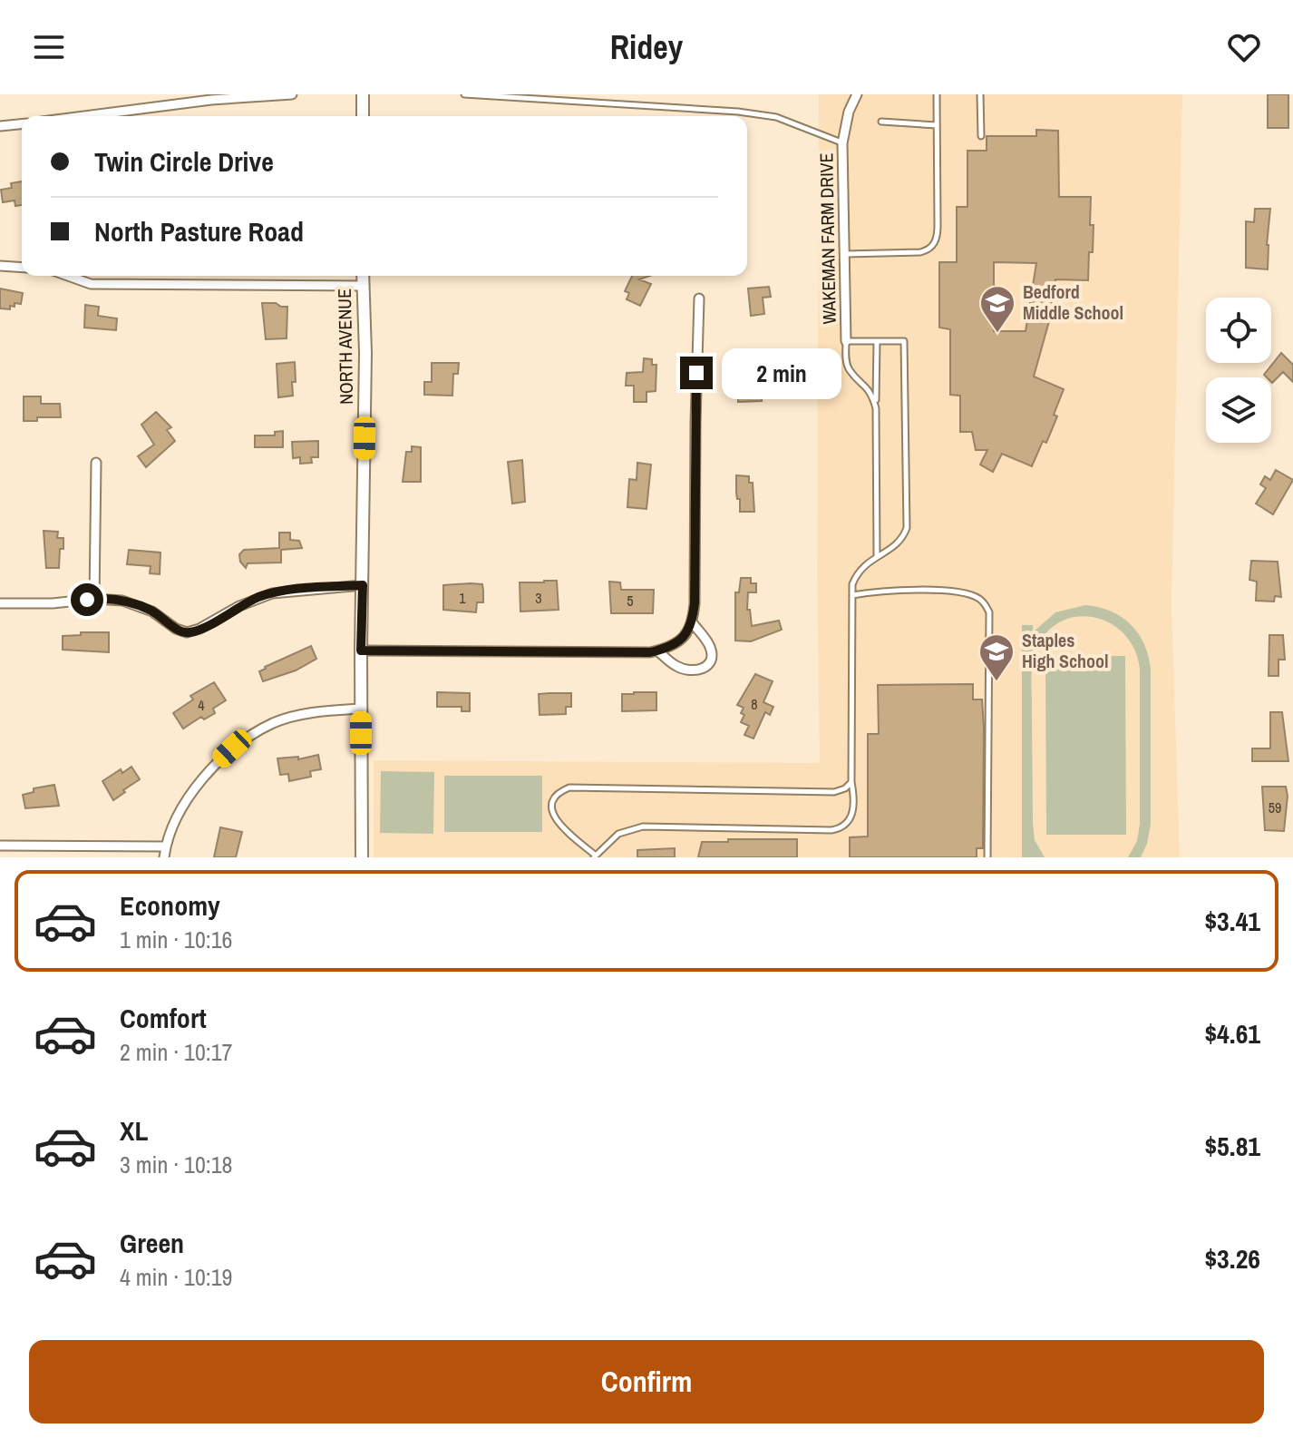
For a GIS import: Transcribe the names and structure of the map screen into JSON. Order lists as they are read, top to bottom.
{
  "streets": {
    "street": ["WAKEMAN FARM DRIVE", "NORTH AVENUE"]
  },
  "places": {
    "school or university": ["Bedford Middle School", "Staples High School"]
  },
  "house_numbers": [
    "1",
    "3",
    "5",
    "8",
    "4",
    "59"
  ],
  "page": {
    "header": "Ridey",
    "banner": ["Twin Circle Drive", "North Pasture Road"],
    "bubble": "2 min",
    "list": [
      {
        "name": "Economy",
        "note": "1 min · 10:16",
        "value": "$3.41"
      },
      {
        "name": "Comfort",
        "note": "2 min · 10:17",
        "value": "$4.61"
      },
      {
        "name": "XL",
        "note": "3 min · 10:18",
        "value": "$5.81"
      },
      {
        "name": "Green",
        "note": "4 min · 10:19",
        "value": "$3.26"
      }
    ],
    "buttons": "Confirm"
  }
}
